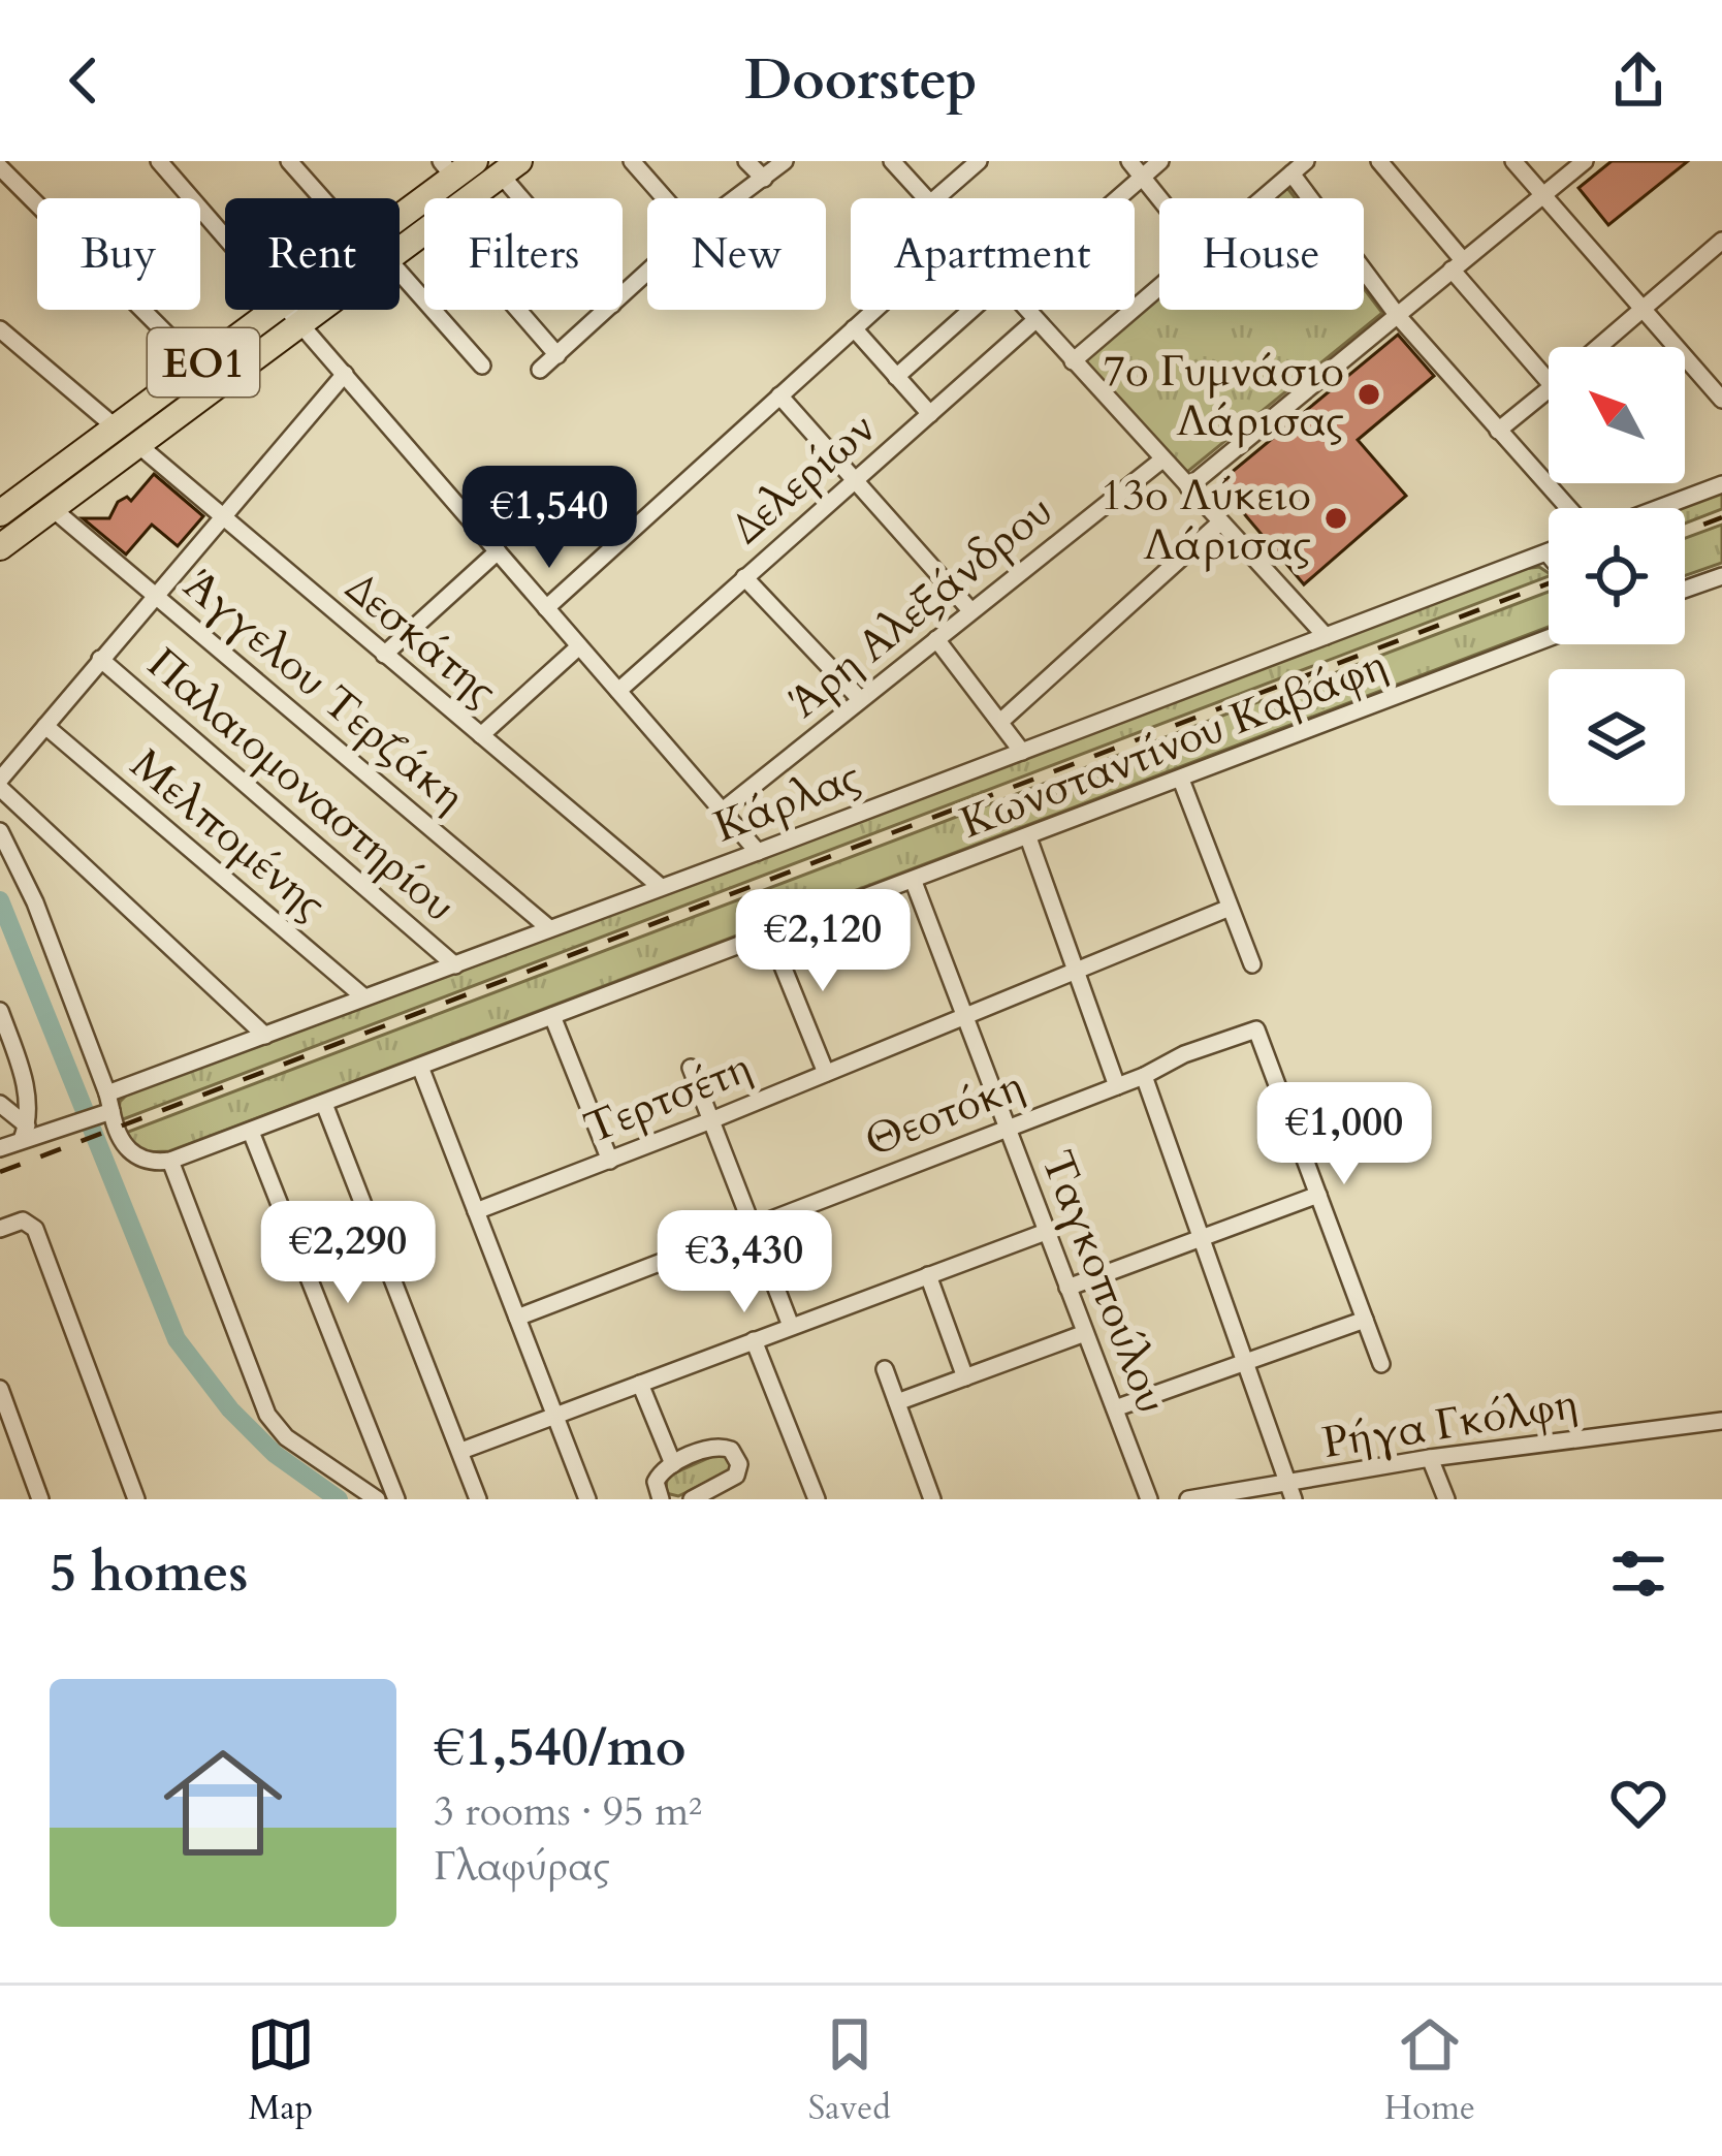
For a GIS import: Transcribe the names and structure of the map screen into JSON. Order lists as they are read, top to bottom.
{
  "streets": {
    "main road": ["ΕΟ1"],
    "street": [
      "Δελερίων",
      "Άρη Αλεξάνδρου",
      "Δεσκάτης",
      "Άγγελου Τερζάκη",
      "Κωνσταντίνου Καβάφη",
      "Παλαιομοναστηρίου",
      "Κάρλας",
      "Μελπομένης",
      "Τερτσέτη",
      "Θεοτόκη",
      "Ταγκοπούλου",
      "Ρήγα Γκόλφη"
    ]
  },
  "crossings": [
    ["ΕΟ1", "Δεσκάτης"],
    ["ΕΟ1", "Άγγελου Τερζάκη"],
    ["Δεσκάτης", "Κάρλας"],
    ["Άγγελου Τερζάκη", "Κάρλας"],
    ["Κωνσταντίνου Καβάφη", "Ταγκοπούλου"],
    ["Παλαιομοναστηρίου", "Κάρλας"],
    ["Κάρλας", "Μελπομένης"],
    ["Τερτσέτη", "Ταγκοπούλου"],
    ["Θεοτόκη", "Ταγκοπούλου"]
  ],
  "places": ["7ο Γυμνάσιο Λάρισας", "13ο Λύκειο Λάρισας"],
  "north": "top left",
  "page": {
    "header": "Doorstep",
    "chip": [
      "Buy",
      "Rent",
      "Filters",
      "New",
      "Apartment",
      "House"
    ],
    "price": [
      "€1,540",
      "€2,120",
      "€1,000",
      "€2,290",
      "€3,430"
    ],
    "heading": "5 homes",
    "list": [
      {
        "name": "€1,540/mo",
        "note": "3 rooms · 95 m² · Γλαφύρας"
      }
    ],
    "tabs": ["Map", "Saved", "Home"]
  }
}
